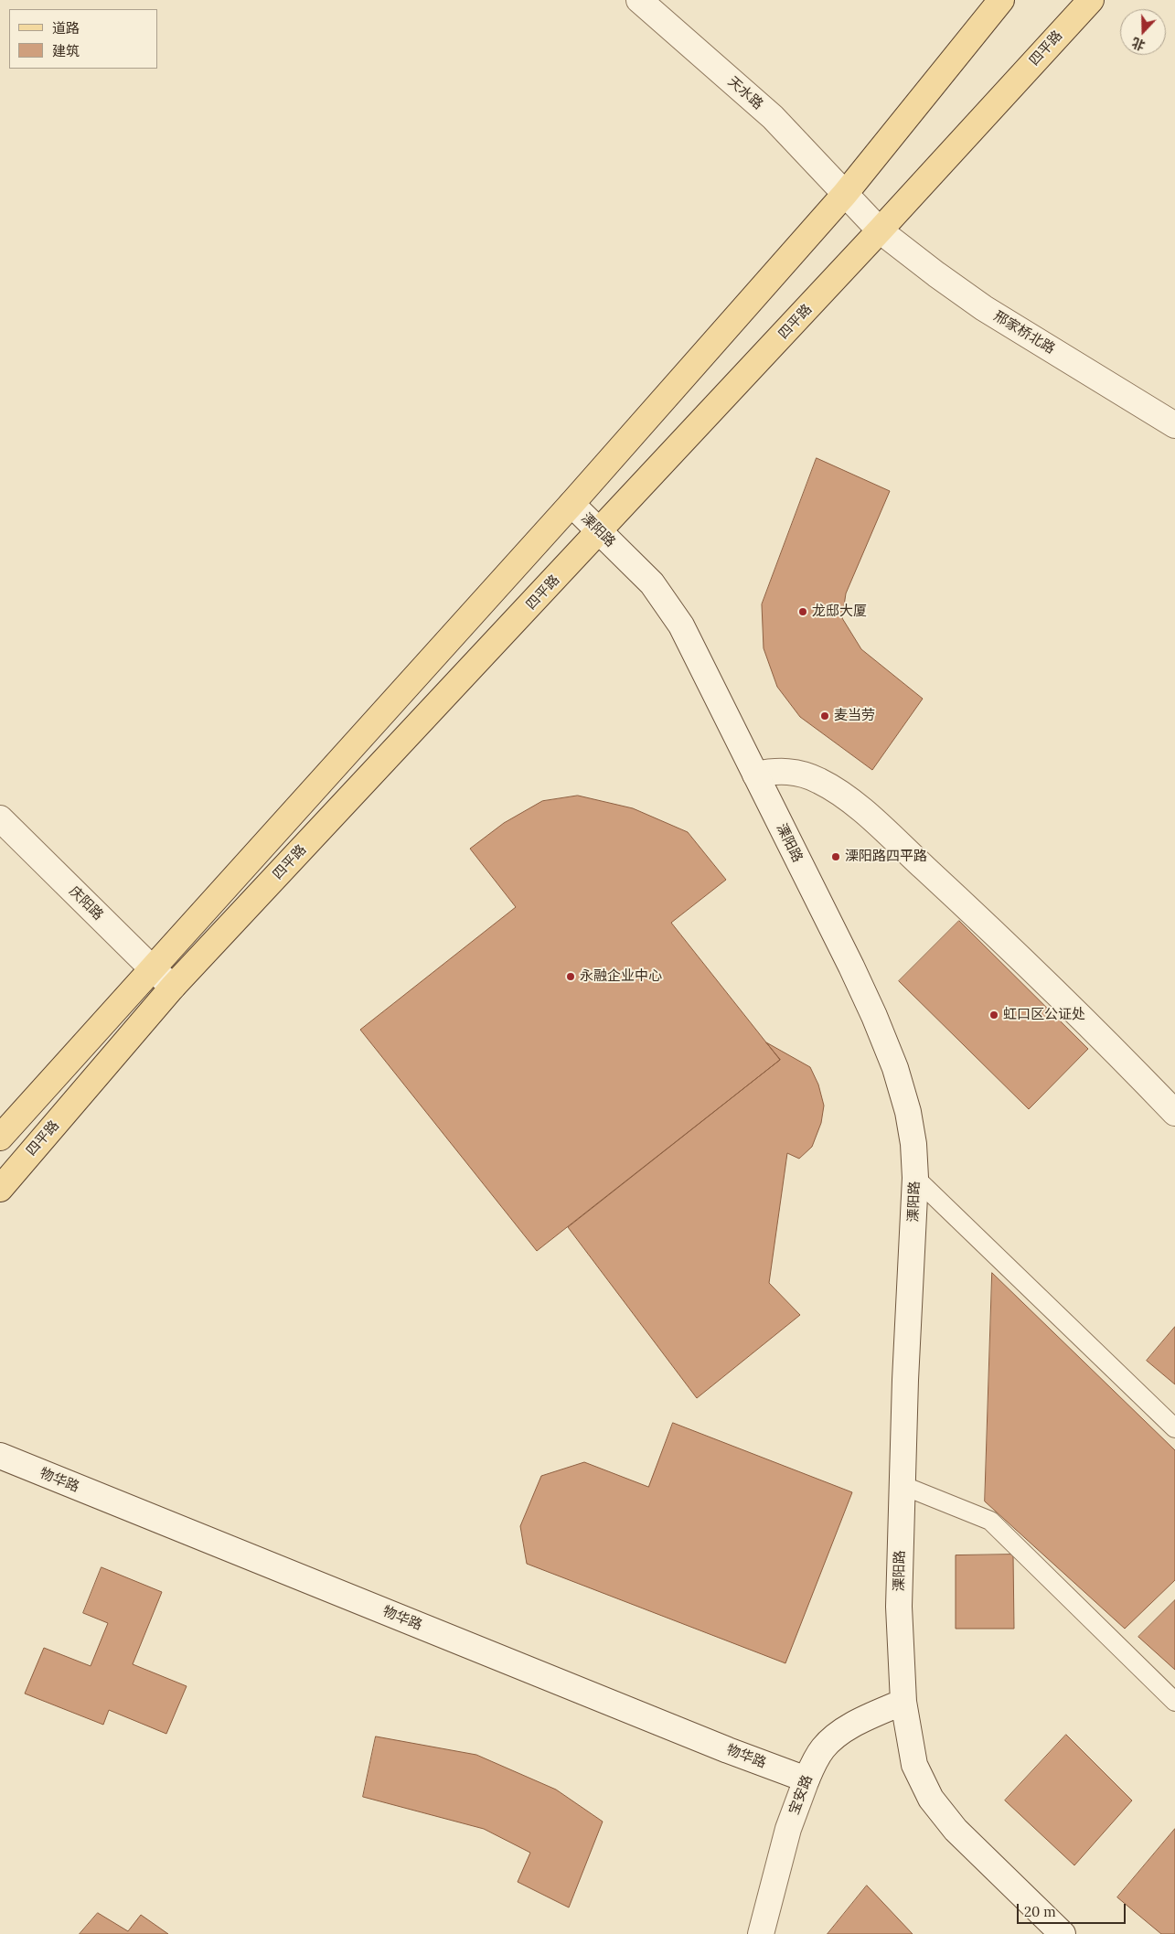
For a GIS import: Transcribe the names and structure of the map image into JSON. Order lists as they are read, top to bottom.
{
  "streets": {
    "main road": ["四平路"],
    "street": [
      "天水路",
      "邢家桥北路",
      "溧阳路",
      "庆阳路",
      "物华路",
      "宝安路"
    ]
  },
  "crossings": [
    ["四平路", "天水路"],
    ["四平路", "邢家桥北路"],
    ["四平路", "溧阳路"],
    ["四平路", "庆阳路"],
    ["天水路", "邢家桥北路"],
    ["溧阳路", "宝安路"],
    ["物华路", "宝安路"]
  ],
  "places": [
    "龙邸大厦",
    "麦当劳",
    "溧阳路四平路",
    "永融企业中心",
    "虹口区公证处"
  ],
  "legend": ["道路", "建筑"],
  "scale_bar": "20 m",
  "north": "bottom"
}
